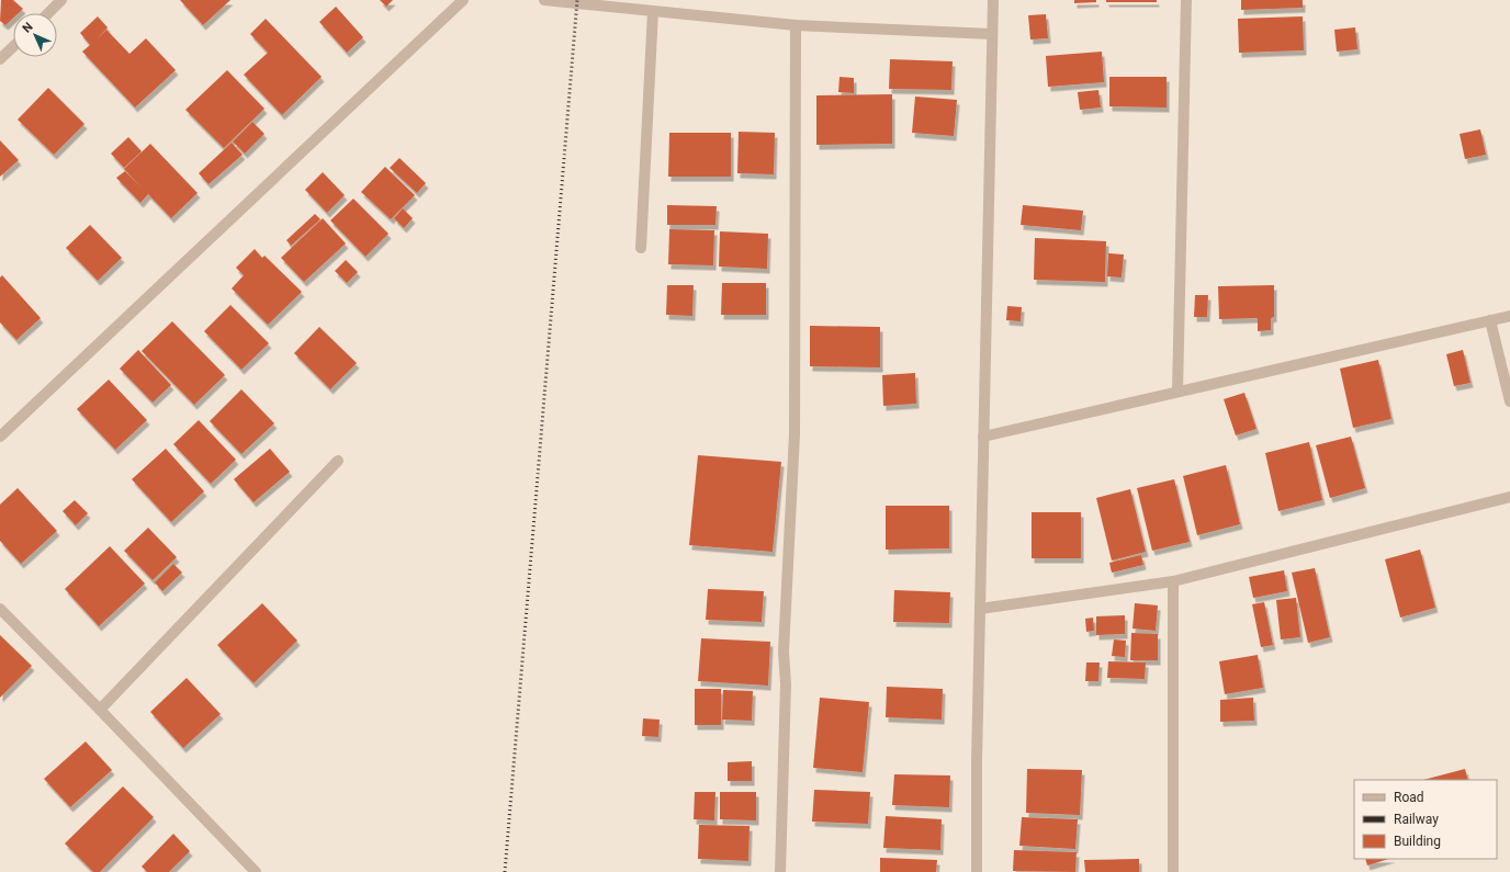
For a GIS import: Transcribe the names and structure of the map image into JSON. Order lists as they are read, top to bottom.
{
  "legend": ["Road", "Railway", "Building"],
  "north": "top left"
}
